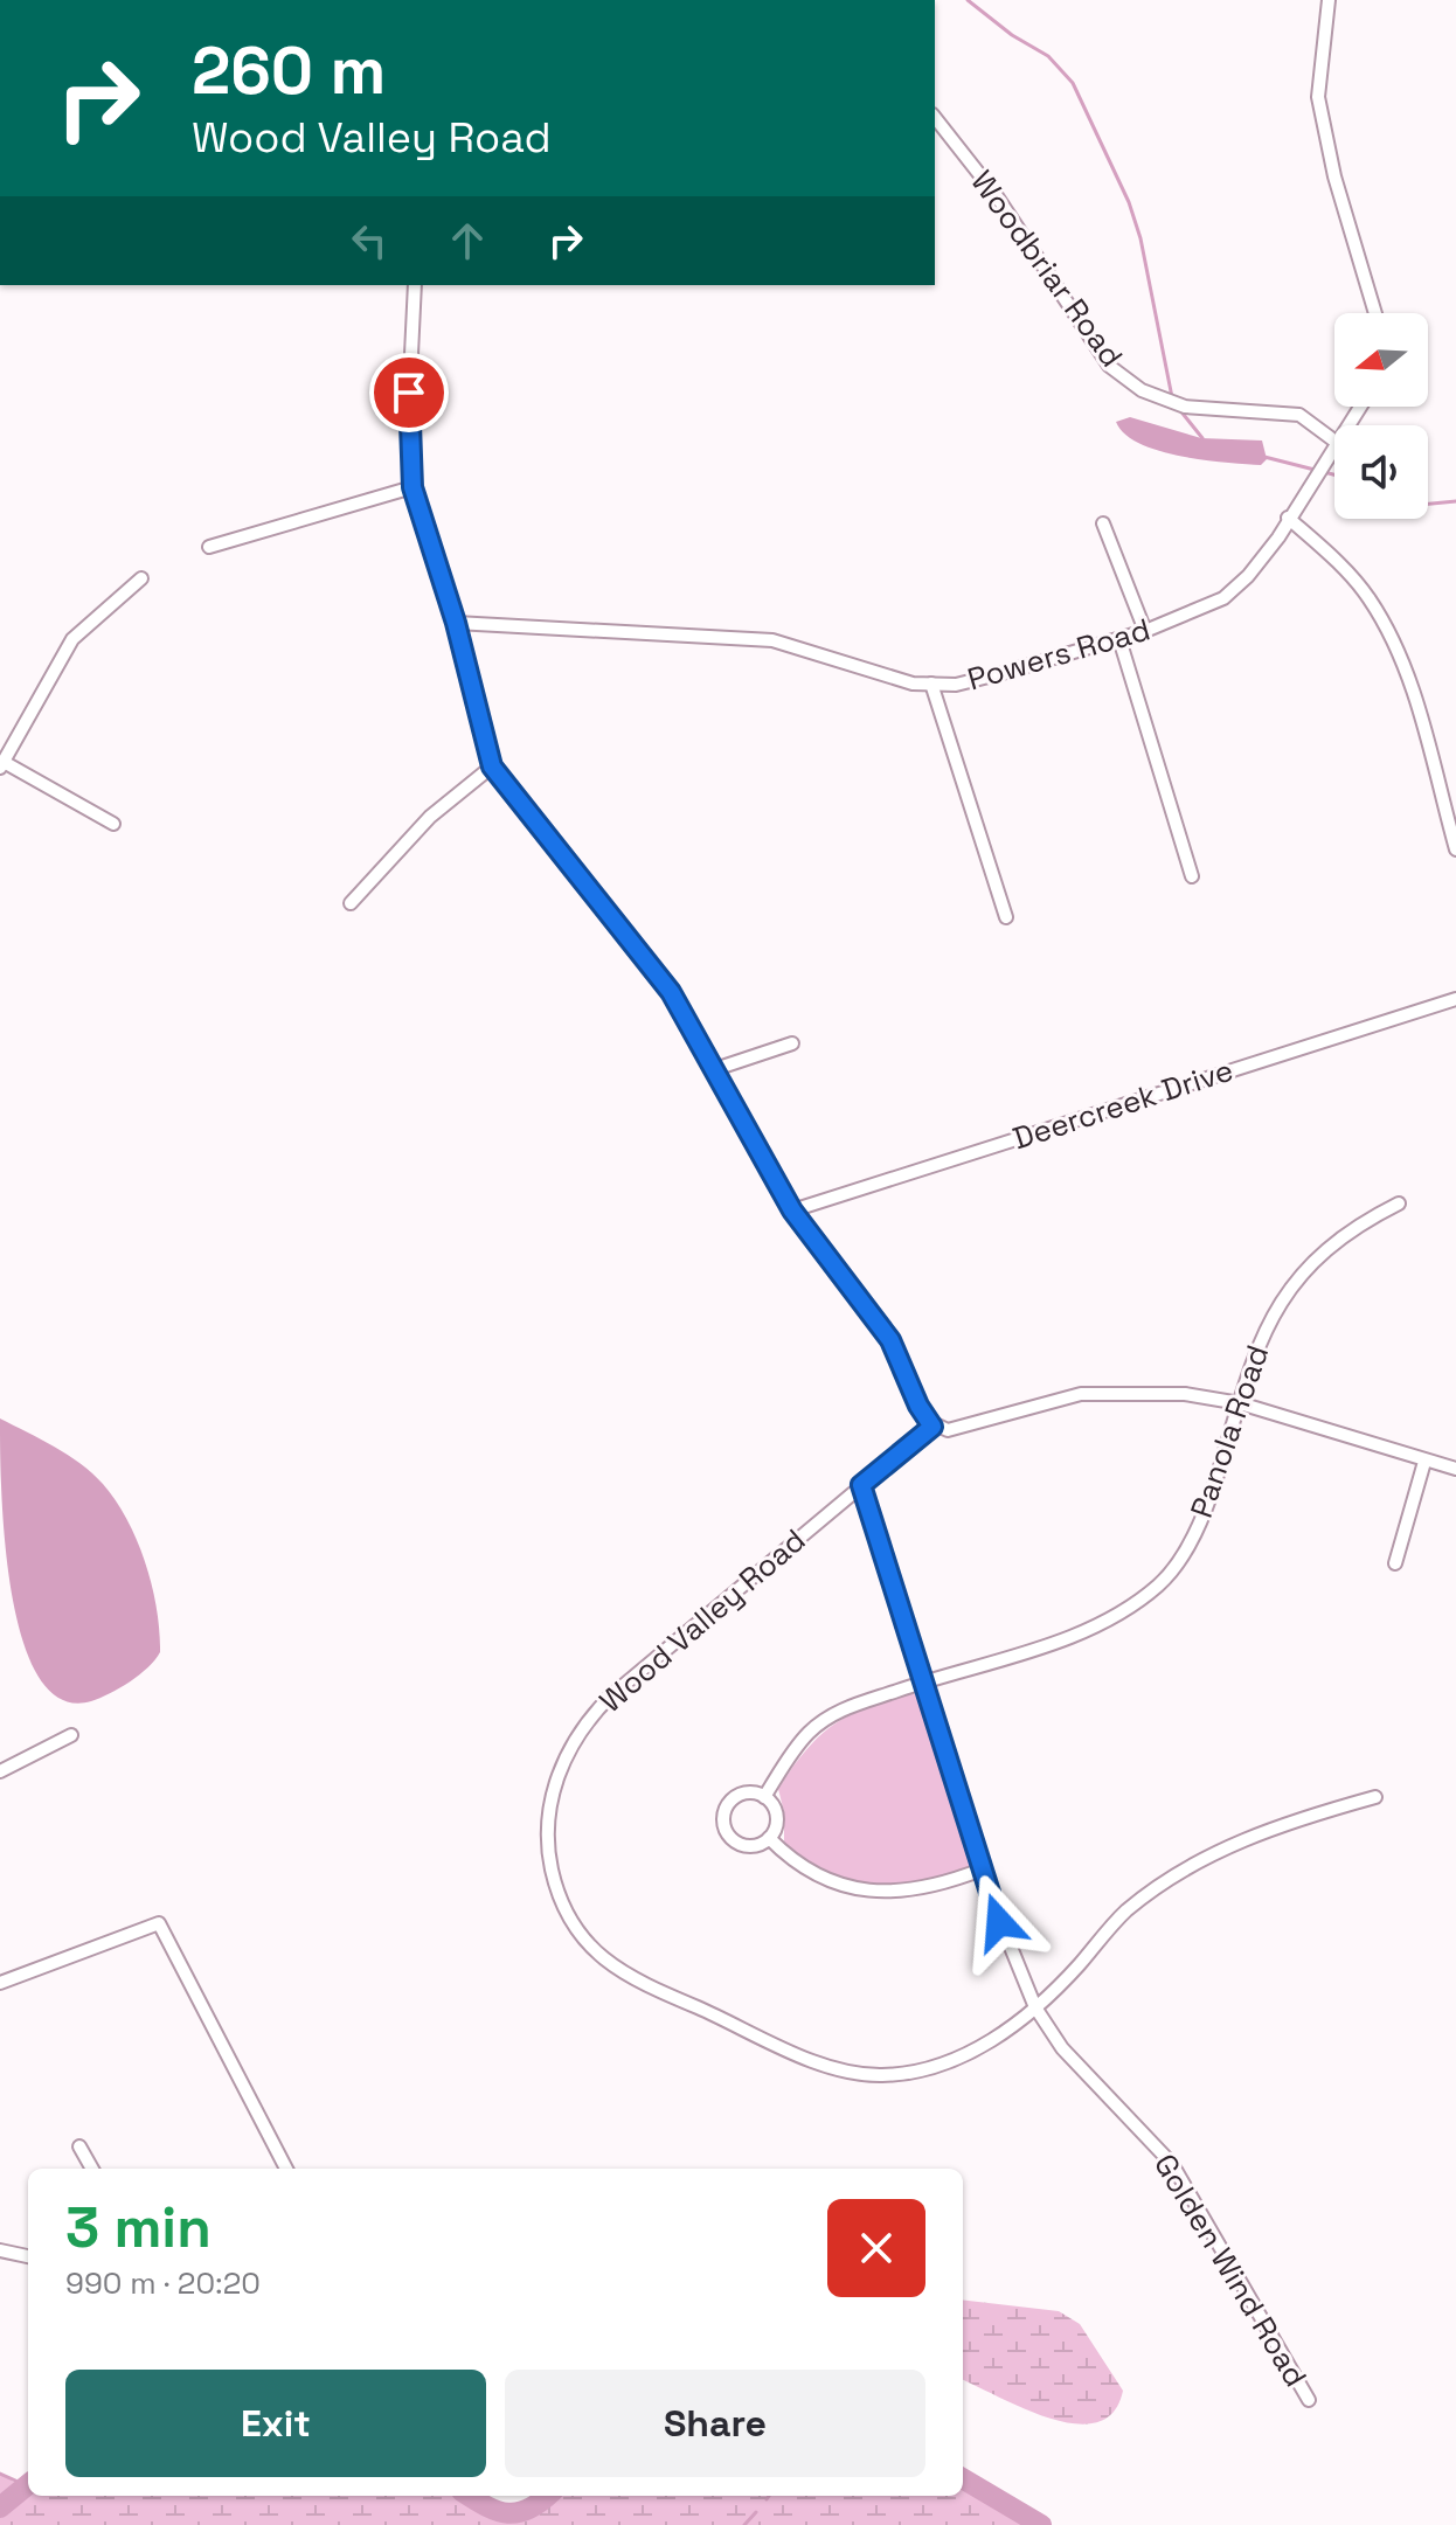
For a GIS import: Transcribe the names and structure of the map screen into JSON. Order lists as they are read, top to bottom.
{
  "streets": {
    "street": [
      "Woodbriar Road",
      "Powers Road",
      "Deercreek Drive",
      "Panola Road",
      "Wood Valley Road",
      "Golden Wind Road"
    ]
  },
  "crossings": [
    ["Panola Road", "Wood Valley Road"],
    ["Panola Road", "Golden Wind Road"],
    ["Wood Valley Road", "Golden Wind Road"]
  ],
  "north": "left",
  "page": {
    "turn": ["260 m", "Wood Valley Road"],
    "heading": ["3 min", "990 m · 20:20"],
    "buttons": ["Exit", "Share"]
  }
}
